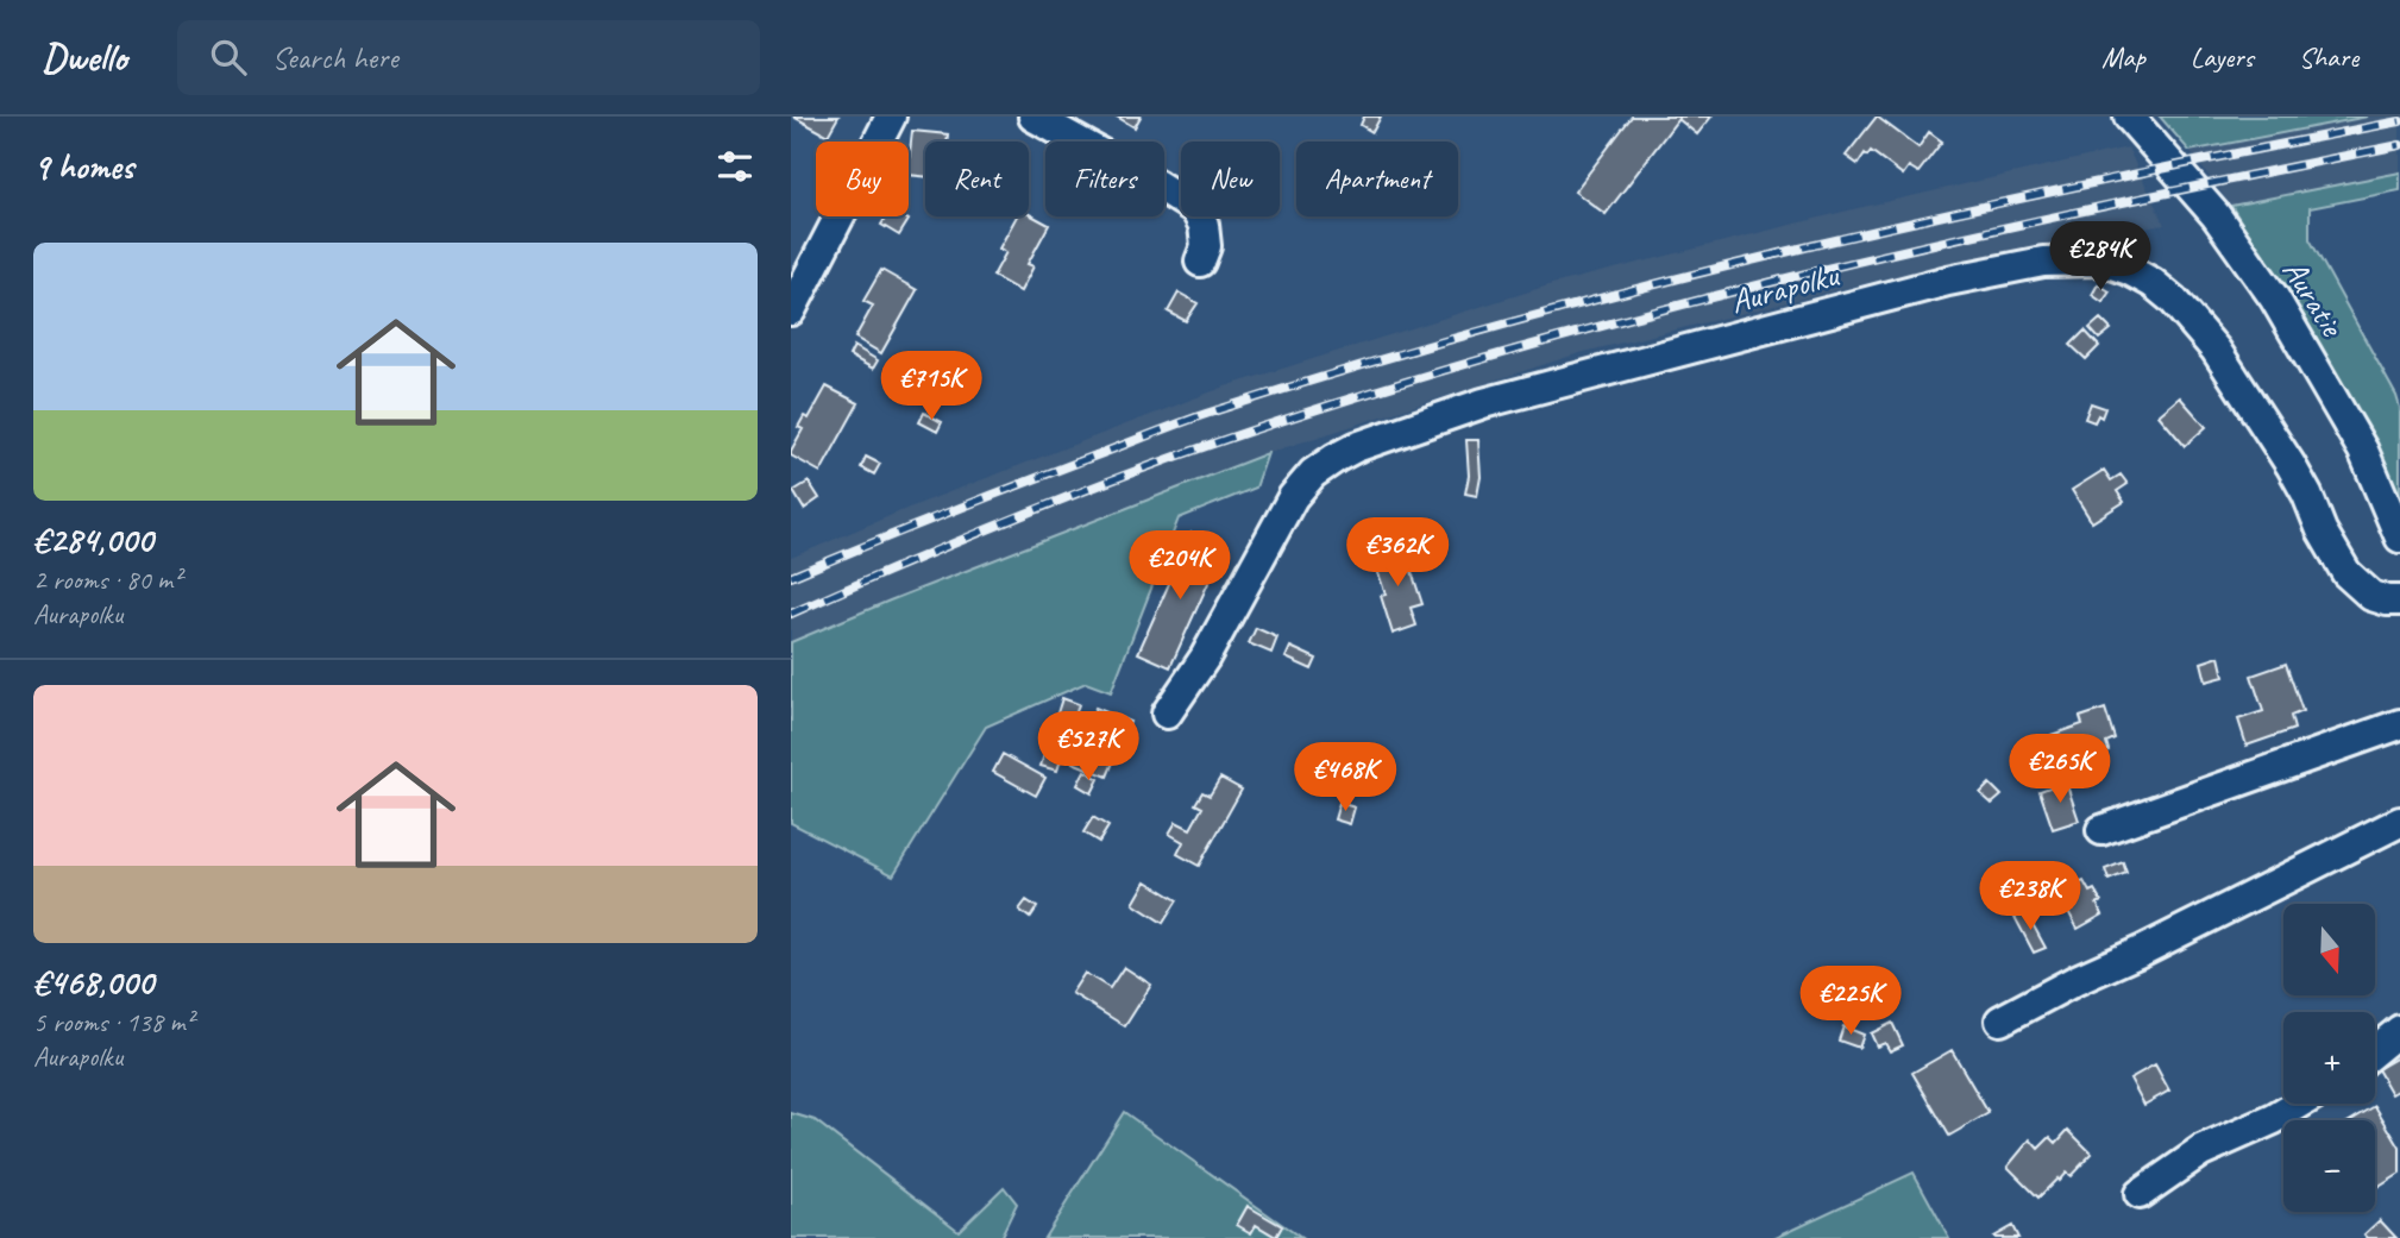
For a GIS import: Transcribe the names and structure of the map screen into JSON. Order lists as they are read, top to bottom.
{
  "streets": {
    "street": ["Aurapolku", "Auratie"]
  },
  "north": "bottom",
  "page": {
    "header": "Dwello",
    "search": "Search here",
    "nav": ["Map", "Layers", "Share"],
    "heading": "9 homes",
    "chip": [
      "Buy",
      "Rent",
      "Filters",
      "New",
      "Apartment"
    ],
    "list": [
      {
        "name": "€284,000",
        "note": "2 rooms · 80 m² · Aurapolku"
      },
      {
        "name": "€468,000",
        "note": "5 rooms · 138 m² · Aurapolku"
      }
    ],
    "price": [
      "€284K",
      "€715K",
      "€362K",
      "€204K",
      "€527K",
      "€265K",
      "€468K",
      "€238K",
      "€225K"
    ],
    "map_buttons": ["+", "−"]
  }
}
